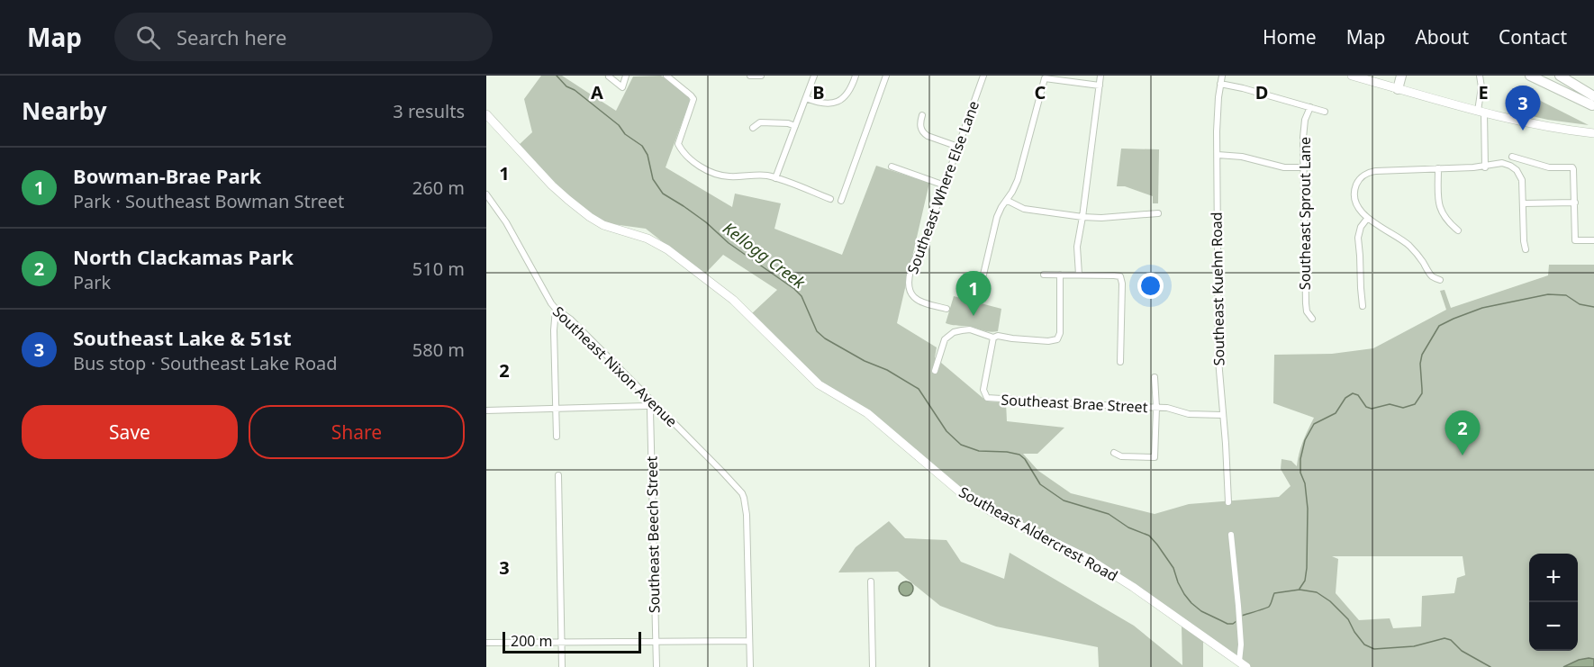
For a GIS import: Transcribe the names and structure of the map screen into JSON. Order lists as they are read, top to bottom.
{
  "streets": {
    "street": [
      "Southeast Where Else Lane",
      "Southeast Sprout Lane",
      "Southeast Kuehn Road",
      "Southeast Nixon Avenue",
      "Southeast Brae Street",
      "Southeast Aldercrest Road",
      "Southeast Beech Street"
    ]
  },
  "crossings": [
    ["Southeast Kuehn Road", "Southeast Brae Street"],
    ["Southeast Nixon Avenue", "Southeast Beech Street"]
  ],
  "water": ["Kellogg Creek"],
  "scale_bar": "200 m",
  "page": {
    "header": "Map",
    "search": "Search here",
    "nav": [
      "Home",
      "Map",
      "About",
      "Contact"
    ],
    "heading": ["Nearby", "3 results"],
    "pins": ["3", "1", "2"],
    "list": [
      {
        "mark": "1",
        "name": "Bowman-Brae Park",
        "note": "Park · Southeast Bowman Street",
        "value": "260 m"
      },
      {
        "mark": "2",
        "name": "North Clackamas Park",
        "note": "Park",
        "value": "510 m"
      },
      {
        "mark": "3",
        "name": "Southeast Lake & 51st",
        "note": "Bus stop · Southeast Lake Road",
        "value": "580 m"
      }
    ],
    "buttons": ["Save", "Share"],
    "map_buttons": ["+", "−"],
    "scale": "200 m"
  },
  "grid": {
    "columns": [
      "A",
      "B",
      "C",
      "D",
      "E"
    ],
    "rows": ["1", "2", "3"]
  }
}
